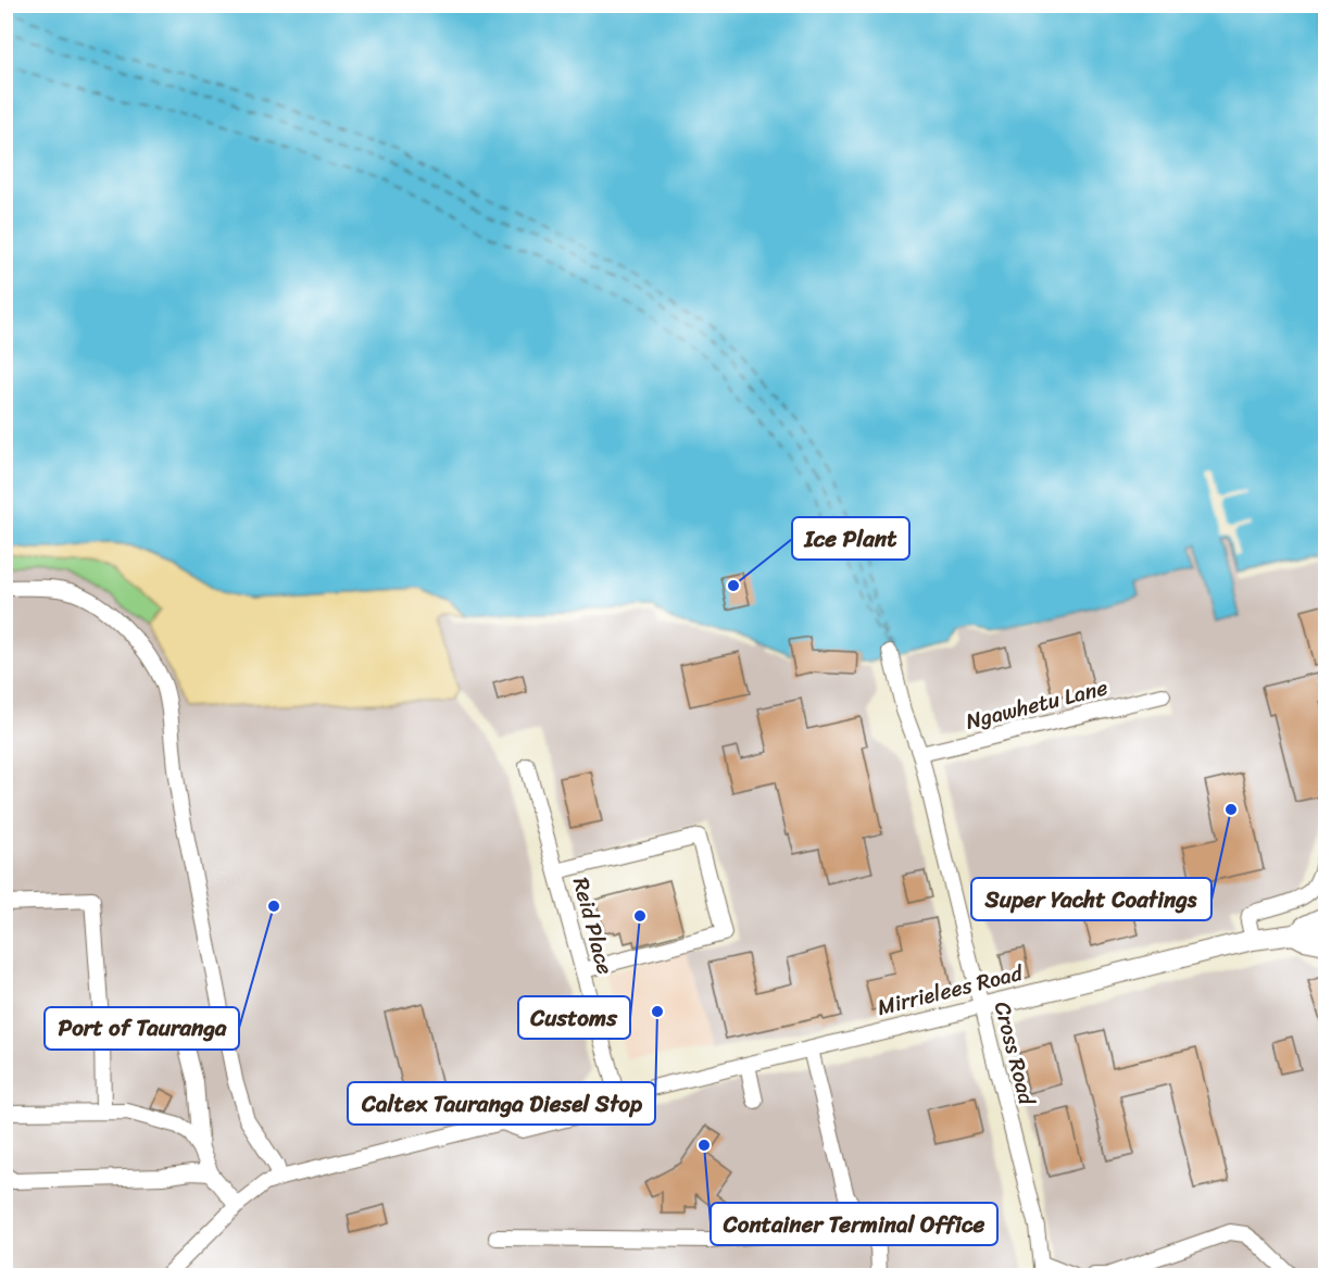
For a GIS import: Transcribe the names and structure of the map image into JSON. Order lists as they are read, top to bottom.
{
  "streets": {
    "main road": ["Mirrielees Road"],
    "street": ["Ngawhetu Lane", "Reid Place", "Cross Road"]
  },
  "crossings": [
    ["Ngawhetu Lane", "Cross Road"],
    ["Reid Place", "Mirrielees Road"],
    ["Mirrielees Road", "Cross Road"]
  ],
  "places": [
    "Ice Plant",
    "Super Yacht Coatings",
    "Port of Tauranga",
    "Customs",
    "Caltex Tauranga Diesel Stop",
    "Container Terminal Office"
  ]
}
